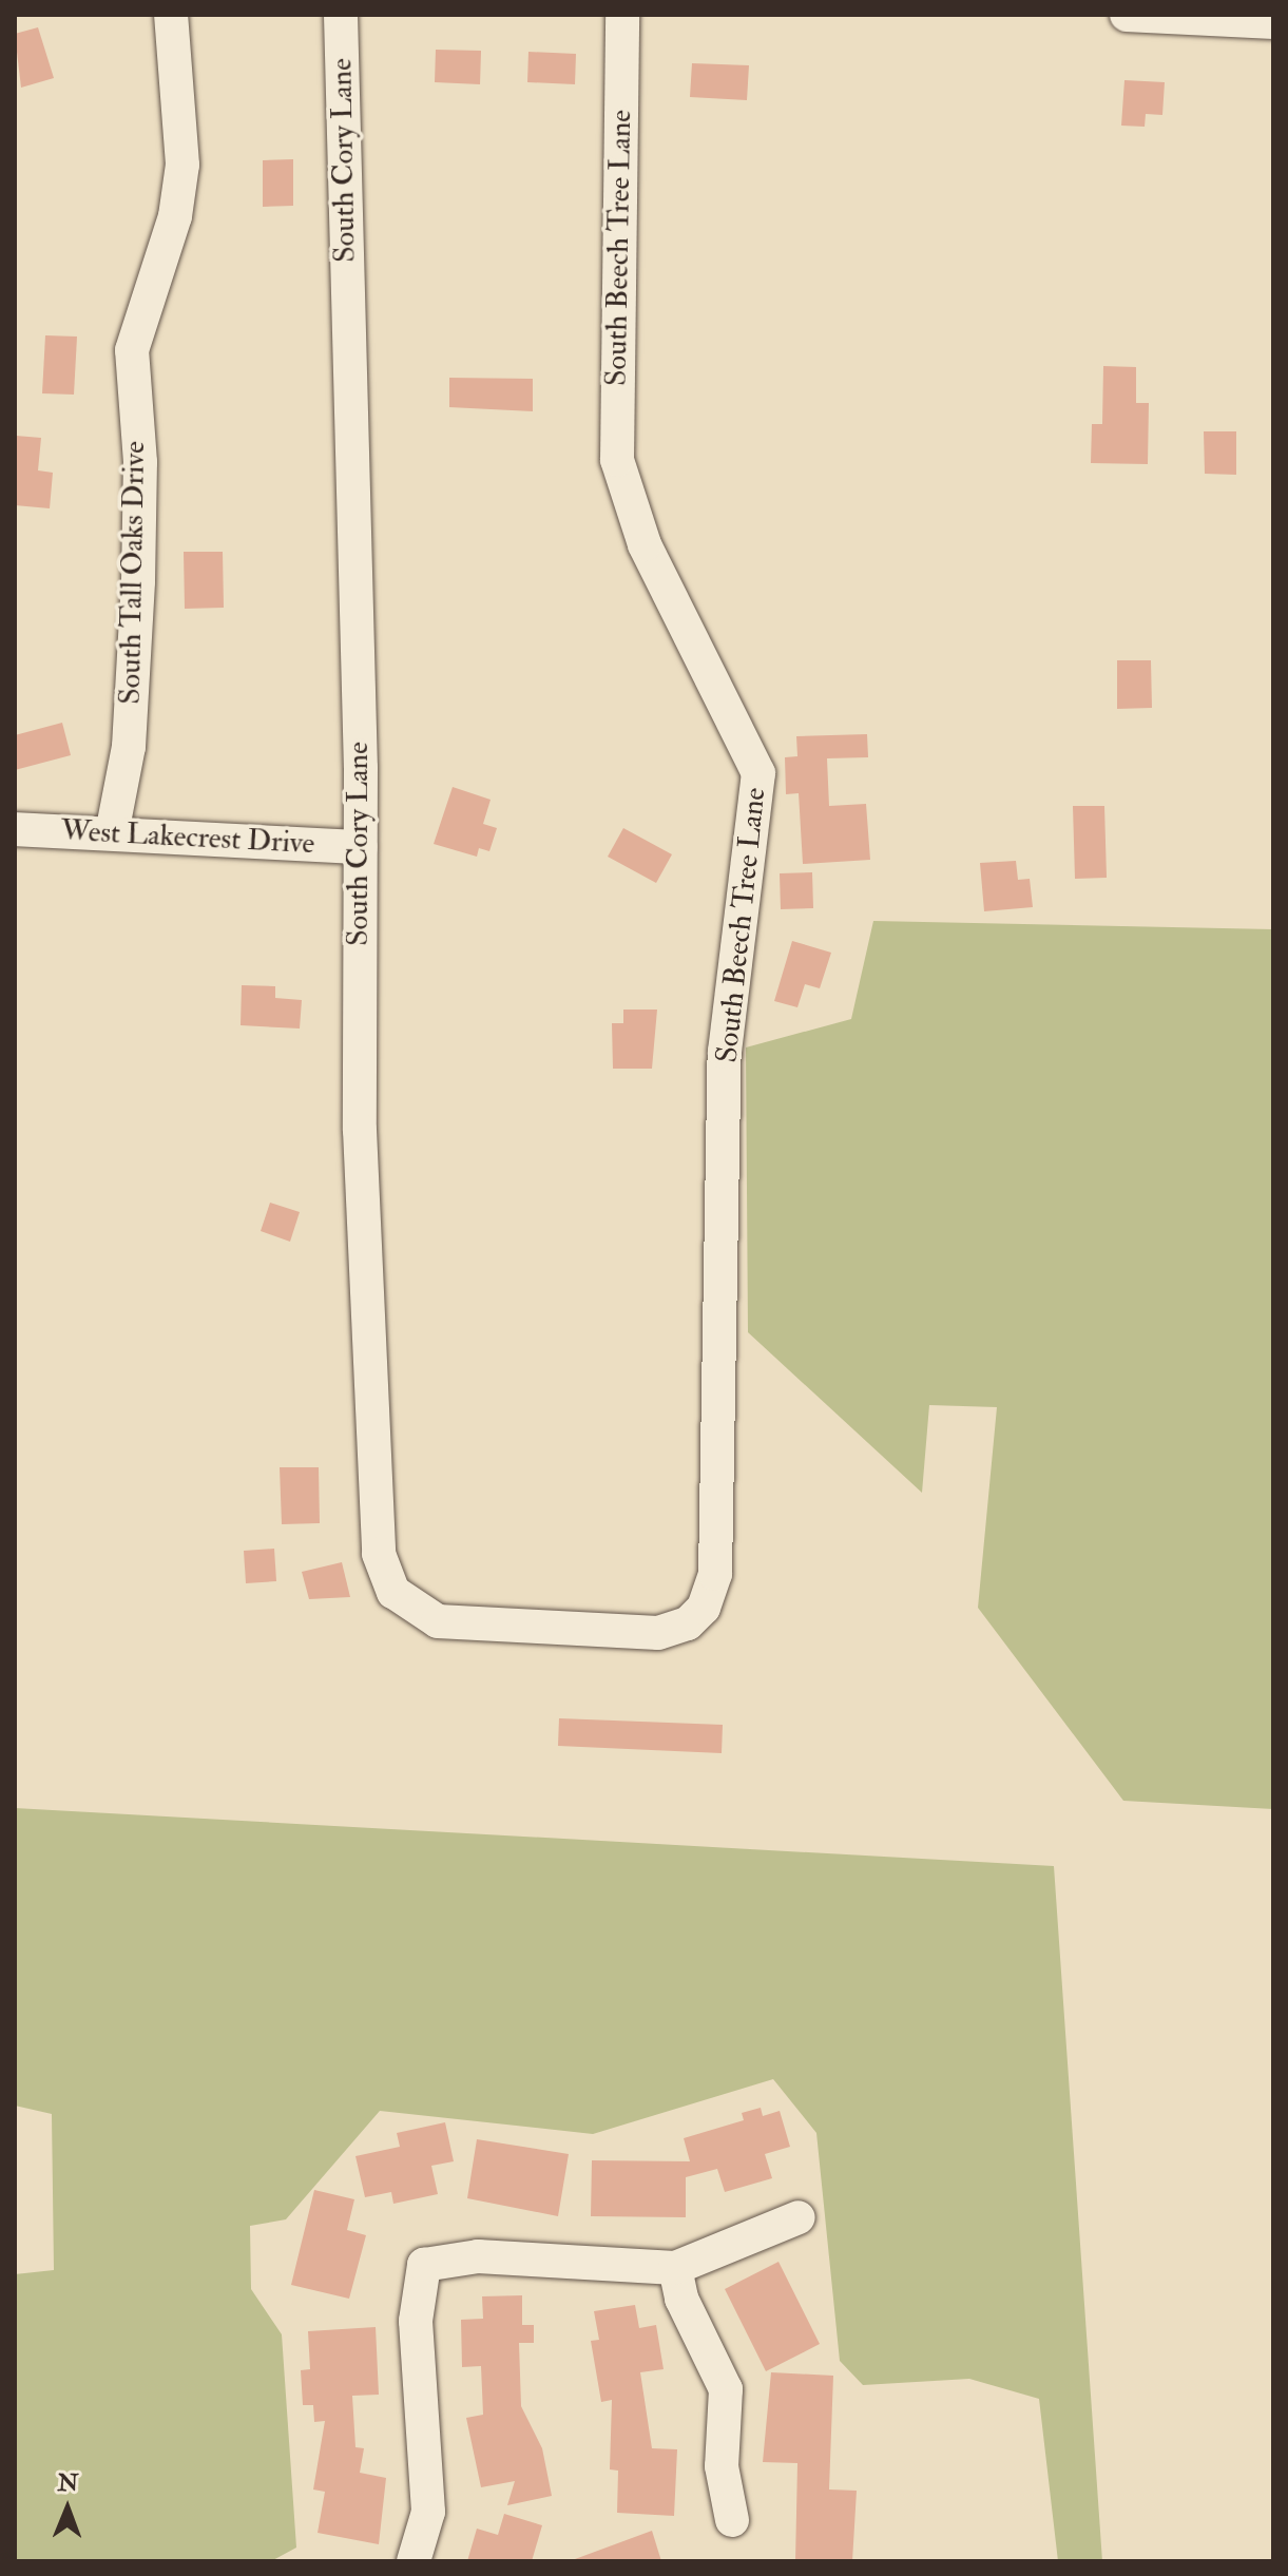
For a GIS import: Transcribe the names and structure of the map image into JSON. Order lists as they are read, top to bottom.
{
  "streets": {
    "street": [
      "South Cory Lane",
      "South Beech Tree Lane",
      "South Tall Oaks Drive",
      "West Lakecrest Drive"
    ]
  },
  "crossings": [
    ["South Cory Lane", "South Beech Tree Lane"],
    ["South Cory Lane", "West Lakecrest Drive"],
    ["South Tall Oaks Drive", "West Lakecrest Drive"]
  ],
  "north": "top"
}
